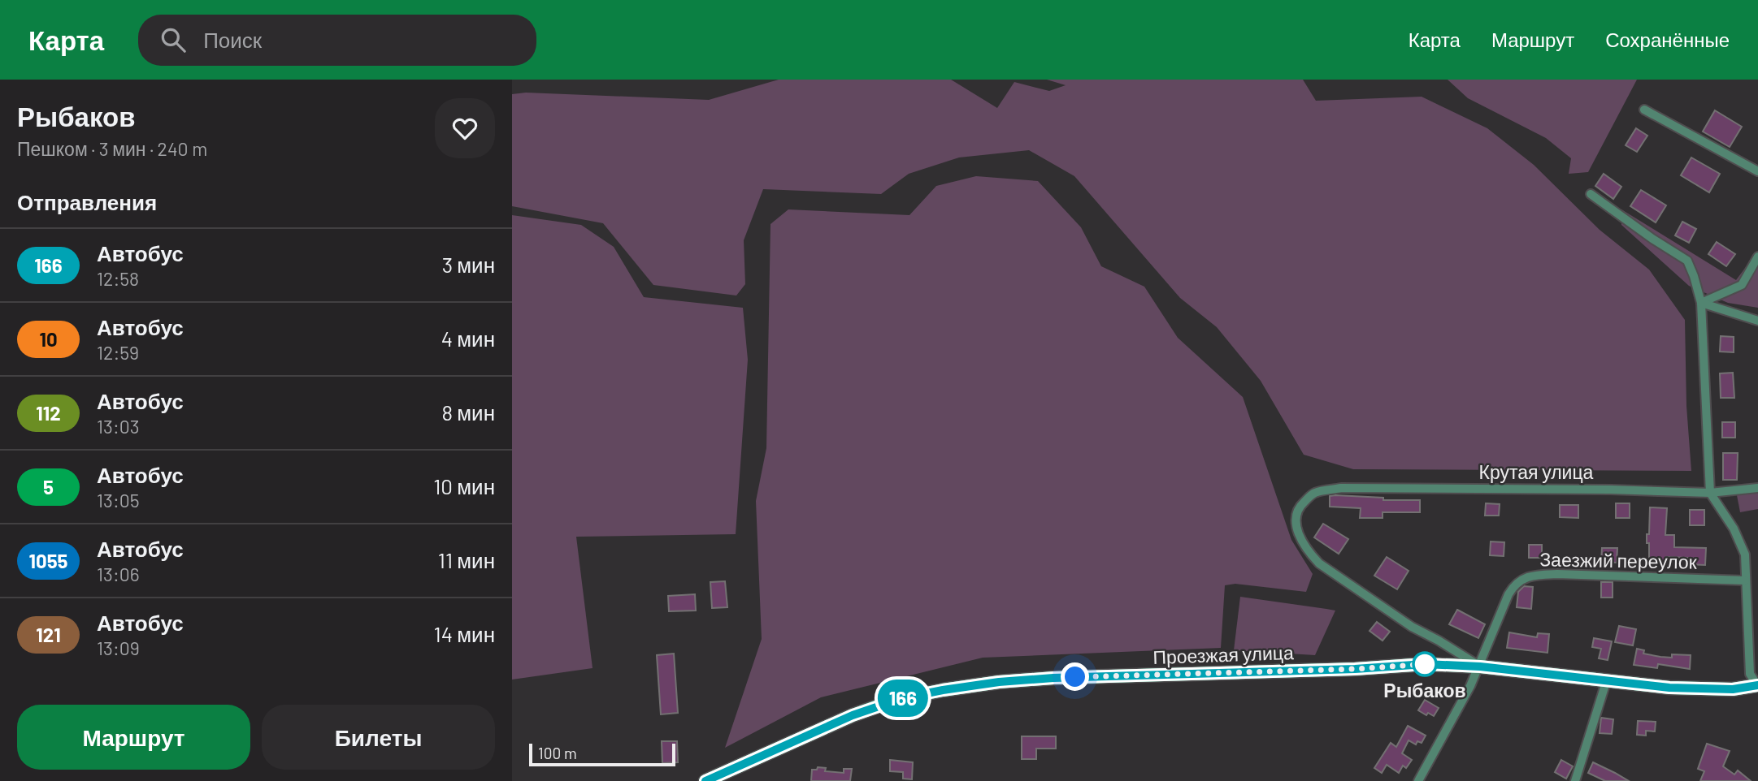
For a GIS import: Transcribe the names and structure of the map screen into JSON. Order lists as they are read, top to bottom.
{
  "streets": {
    "main road": ["Проезжая улица"],
    "street": ["Крутая улица", "Заезжий переулок"]
  },
  "crossings": [
    ["Крутая улица", "Заезжий переулок"],
    ["Крутая улица", "Проезжая улица"],
    ["Заезжий переулок", "Проезжая улица"]
  ],
  "places": ["Рыбаков"],
  "lines": ["bus line 166"],
  "scale_bar": "100 m",
  "page": {
    "header": "Карта",
    "search": "Поиск",
    "nav": ["Карта", "Маршрут", "Сохранённые"],
    "heading": [
      ["Рыбаков", "Пешком · 3 мин · 240 m"],
      "Отправления"
    ],
    "on_map": "166",
    "list": [
      {
        "mark": "166",
        "name": "Автобус",
        "note": "12:58",
        "value": "3 мин"
      },
      {
        "mark": "10",
        "name": "Автобус",
        "note": "12:59",
        "value": "4 мин"
      },
      {
        "mark": "112",
        "name": "Автобус",
        "note": "13:03",
        "value": "8 мин"
      },
      {
        "mark": "5",
        "name": "Автобус",
        "note": "13:05",
        "value": "10 мин"
      },
      {
        "mark": "1055",
        "name": "Автобус",
        "note": "13:06",
        "value": "11 мин"
      },
      {
        "mark": "121",
        "name": "Автобус",
        "note": "13:09",
        "value": "14 мин"
      }
    ],
    "buttons": ["Маршрут", "Билеты"],
    "scale": "100 m"
  }
}
